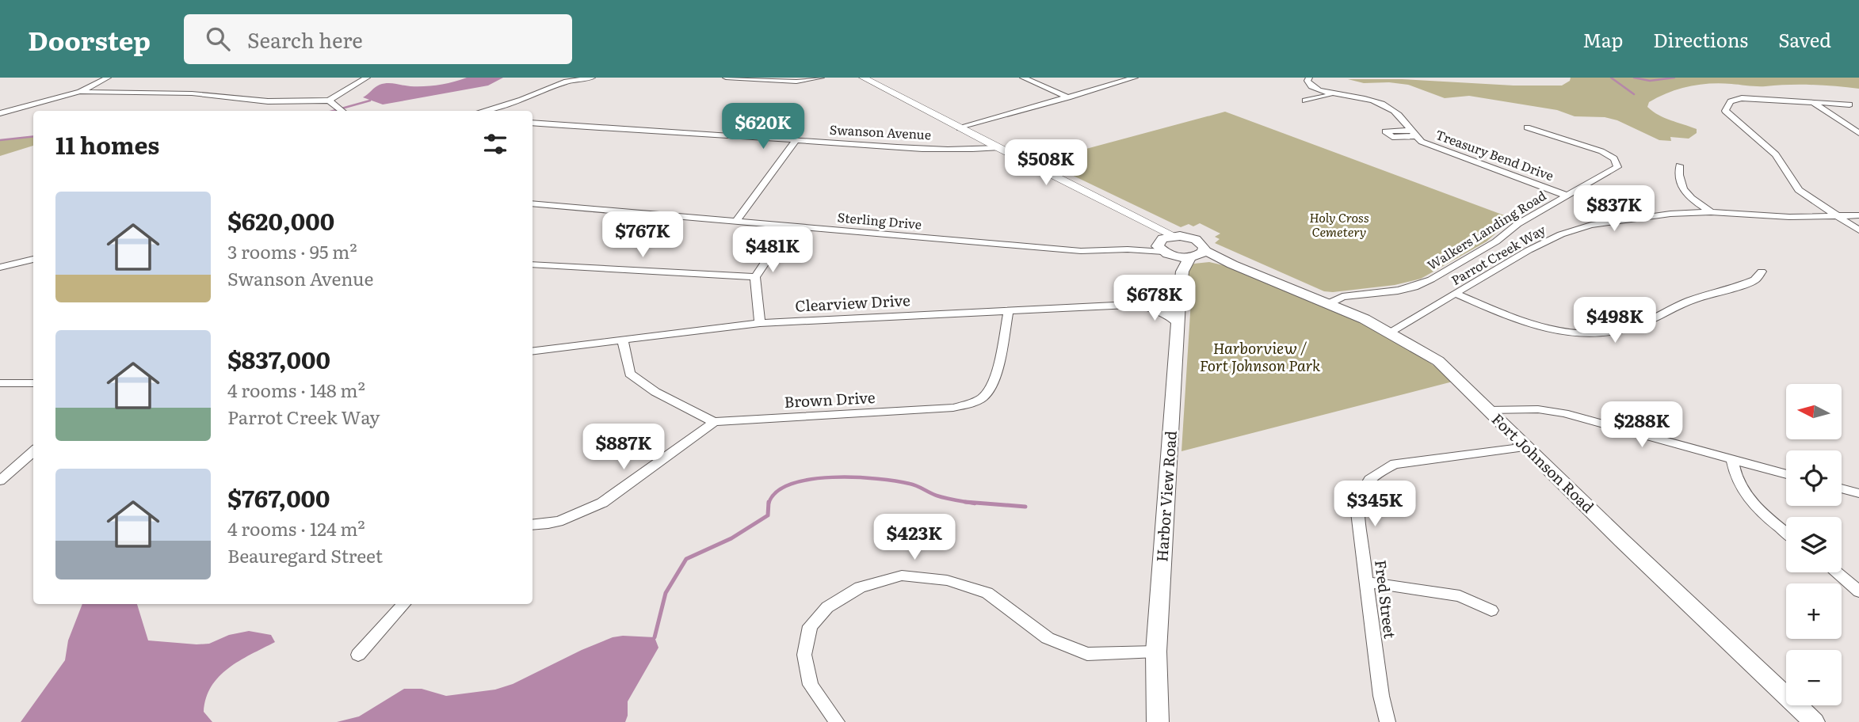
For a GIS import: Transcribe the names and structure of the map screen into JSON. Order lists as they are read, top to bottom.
{
  "streets": {
    "main road": ["Fort Johnson Road", "Harbor View Road"],
    "street": [
      "Swanson Avenue",
      "Treasury Bend Drive",
      "Sterling Drive",
      "Walkers Landing Road",
      "Parrot Creek Way",
      "Clearview Drive",
      "Brown Drive",
      "Fred Street"
    ]
  },
  "crossings": [
    ["Treasury Bend Drive", "Walkers Landing Road"],
    ["Sterling Drive", "Fort Johnson Road"],
    ["Walkers Landing Road", "Fort Johnson Road"],
    ["Parrot Creek Way", "Fort Johnson Road"],
    ["Clearview Drive", "Brown Drive"],
    ["Clearview Drive", "Harbor View Road"],
    ["Fort Johnson Road", "Harbor View Road"],
    ["Fort Johnson Road", "Fred Street"]
  ],
  "parks": ["Holy Cross Cemetery", "Harborview / Fort Johnson Park"],
  "north": "left",
  "page": {
    "header": "Doorstep",
    "search": "Search here",
    "nav": ["Map", "Directions", "Saved"],
    "price": [
      "$620K",
      "$508K",
      "$837K",
      "$767K",
      "$481K",
      "$678K",
      "$498K",
      "$288K",
      "$887K",
      "$345K",
      "$423K"
    ],
    "heading": "11 homes",
    "list": [
      {
        "name": "$620,000",
        "note": "3 rooms · 95 m² · Swanson Avenue"
      },
      {
        "name": "$837,000",
        "note": "4 rooms · 148 m² · Parrot Creek Way"
      },
      {
        "name": "$767,000",
        "note": "4 rooms · 124 m² · Beauregard Street"
      }
    ],
    "map_buttons": ["+", "−"]
  }
}
